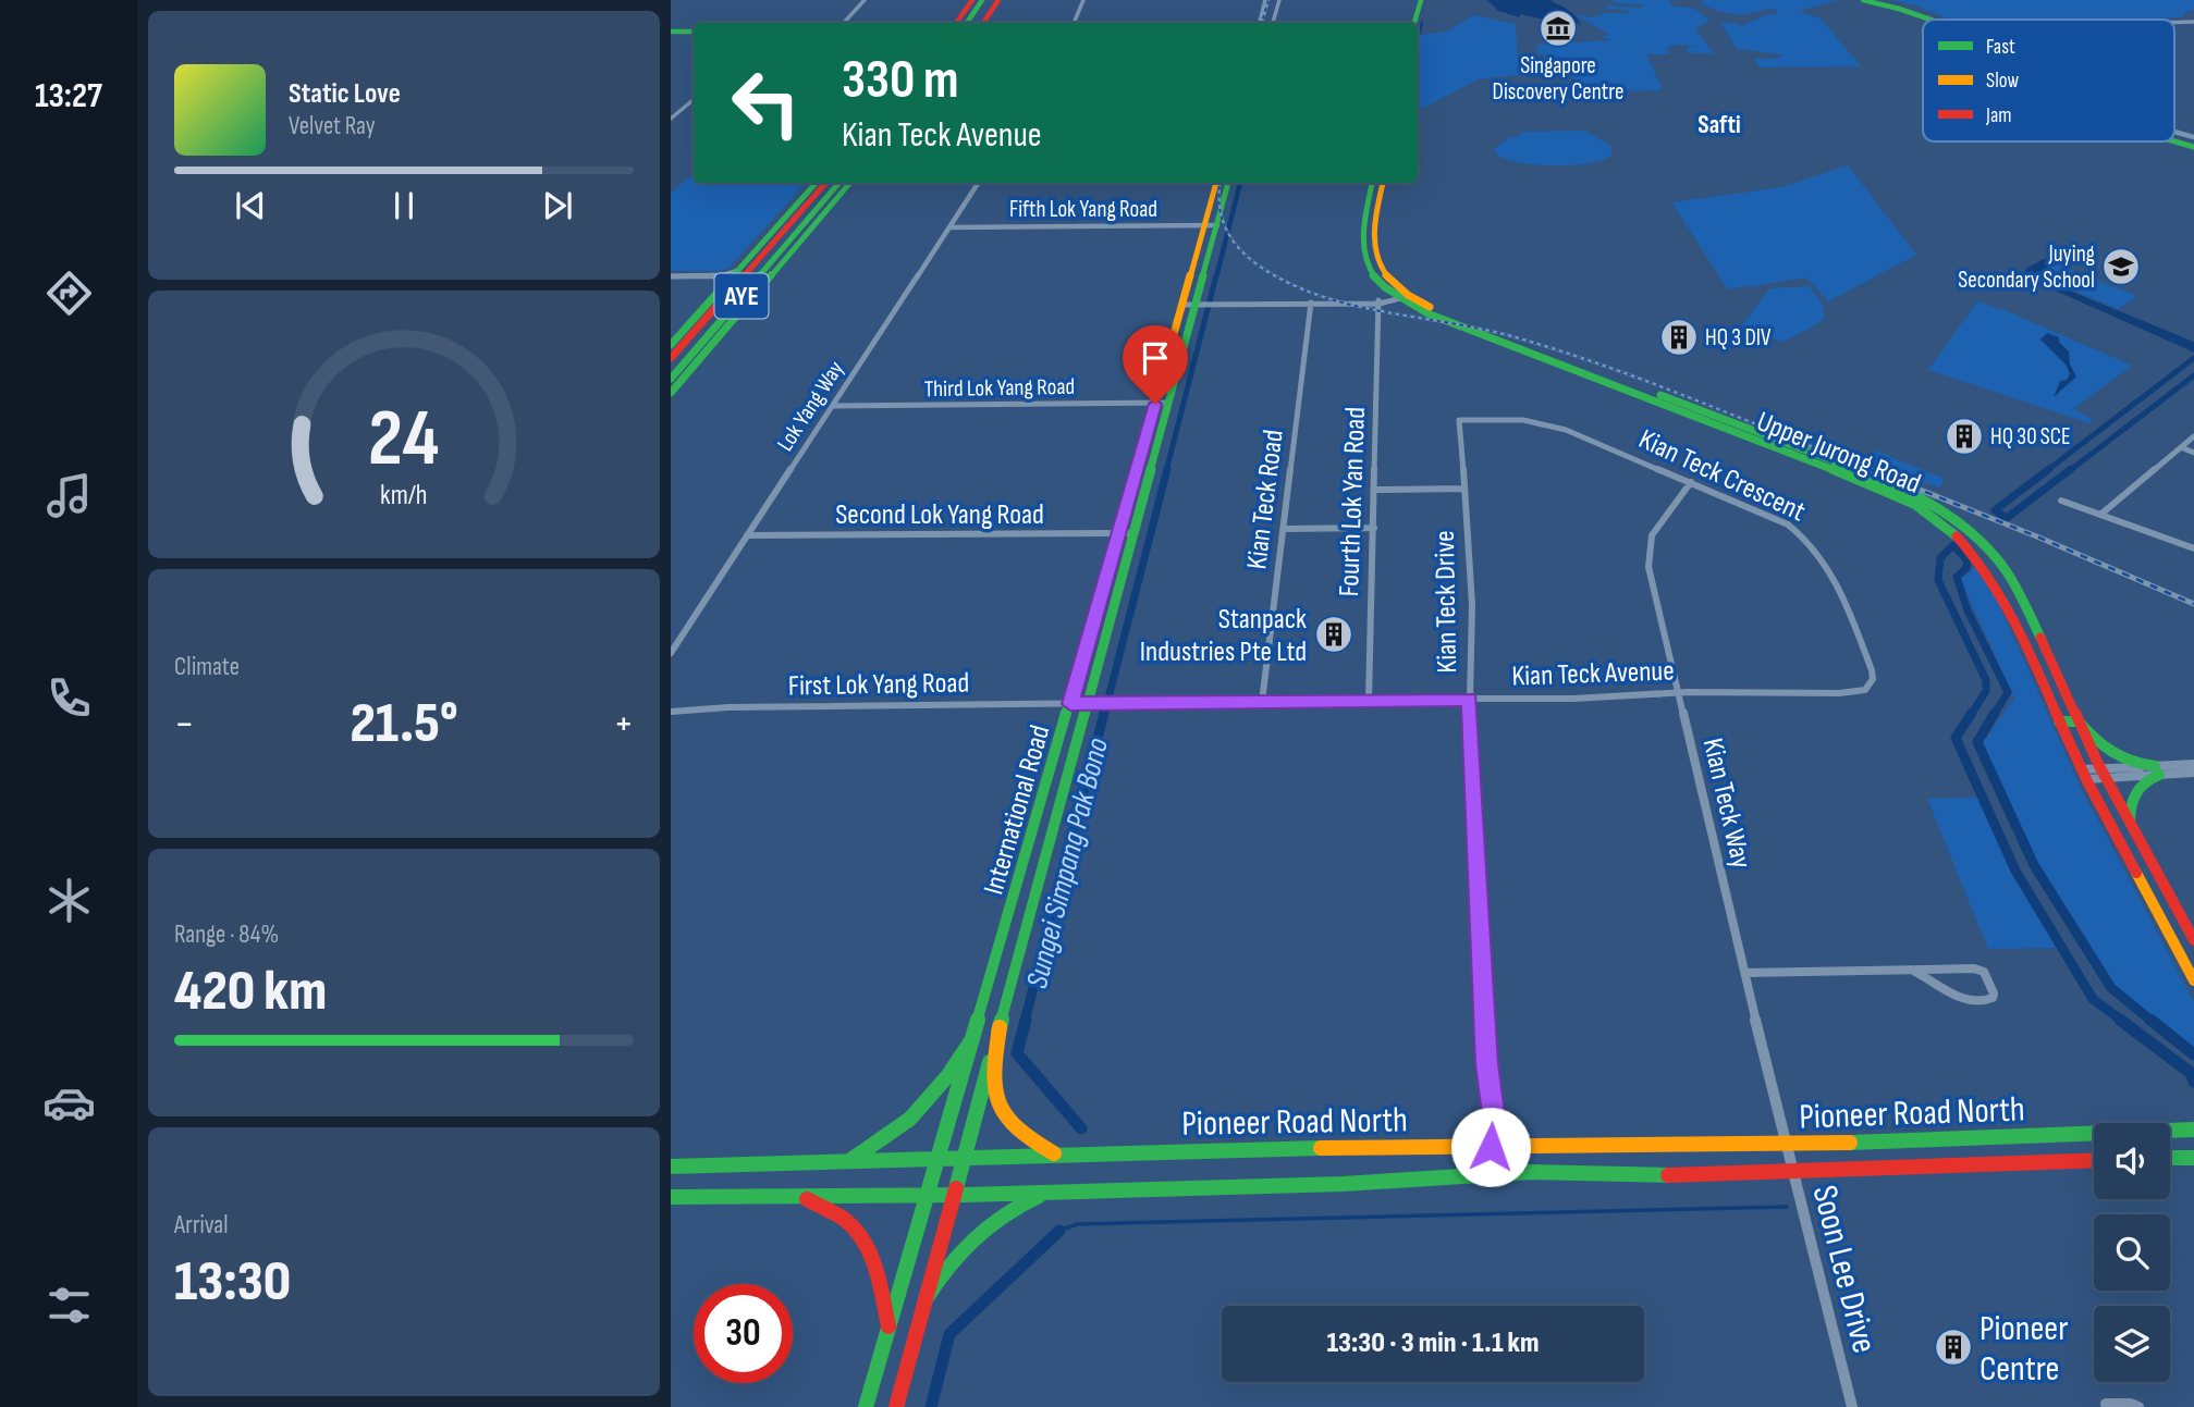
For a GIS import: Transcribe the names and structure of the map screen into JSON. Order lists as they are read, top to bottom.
{
  "streets": {
    "main road": [
      "AYE",
      "Upper Jurong Road",
      "International Road",
      "Pioneer Road North"
    ],
    "street": [
      "Fifth Lok Yang Road",
      "Third Lok Yang Road",
      "Lok Yang Way",
      "Kian Teck Crescent",
      "Kian Teck Road",
      "Fourth Lok Yan Road",
      "Second Lok Yang Road",
      "Kian Teck Drive",
      "Kian Teck Avenue",
      "First Lok Yang Road",
      "Kian Teck Way",
      "Soon Lee Drive"
    ]
  },
  "crossings": [
    ["Fifth Lok Yang Road", "Lok Yang Way"],
    ["Fifth Lok Yang Road", "International Road"],
    ["Third Lok Yang Road", "Lok Yang Way"],
    ["Third Lok Yang Road", "International Road"],
    ["Lok Yang Way", "Second Lok Yang Road"],
    ["Kian Teck Crescent", "Kian Teck Drive"],
    ["Kian Teck Crescent", "Kian Teck Avenue"],
    ["Kian Teck Crescent", "Kian Teck Way"],
    ["Kian Teck Road", "Kian Teck Avenue"],
    ["Fourth Lok Yan Road", "Kian Teck Avenue"],
    ["Second Lok Yang Road", "International Road"],
    ["Kian Teck Drive", "Kian Teck Avenue"],
    ["Kian Teck Drive", "Pioneer Road North"],
    ["Kian Teck Avenue", "First Lok Yang Road"],
    ["Kian Teck Avenue", "Kian Teck Way"],
    ["Kian Teck Avenue", "International Road"],
    ["First Lok Yang Road", "International Road"],
    ["Kian Teck Way", "Pioneer Road North"],
    ["Kian Teck Way", "Soon Lee Drive"],
    ["International Road", "Pioneer Road North"],
    ["Pioneer Road North", "Soon Lee Drive"]
  ],
  "districts": ["Safti"],
  "water": ["Sungei Simpang Pak Bono"],
  "places": {
    "museum": ["Singapore Discovery Centre"],
    "school or university": ["Juying Secondary School"],
    "building": [
      "HQ 3 DIV",
      "HQ 30 SCE",
      "Stanpack Industries Pte Ltd",
      "Pioneer Centre"
    ]
  },
  "legend": ["Fast", "Slow", "Jam"],
  "page": {
    "tabs": "13:27",
    "turn": ["330 m", "Kian Teck Avenue"],
    "song": ["Static Love", "Velvet Ray"],
    "tile": [
      "Climate",
      ["Range · 84%", "420 km"],
      ["Arrival", "13:30"]
    ],
    "heat": ["−", "21.5°", "+"],
    "limit": "30",
    "trip": "13:30 · 3 min · 1.1 km",
    "gauge": ["24", "km/h"]
  }
}
